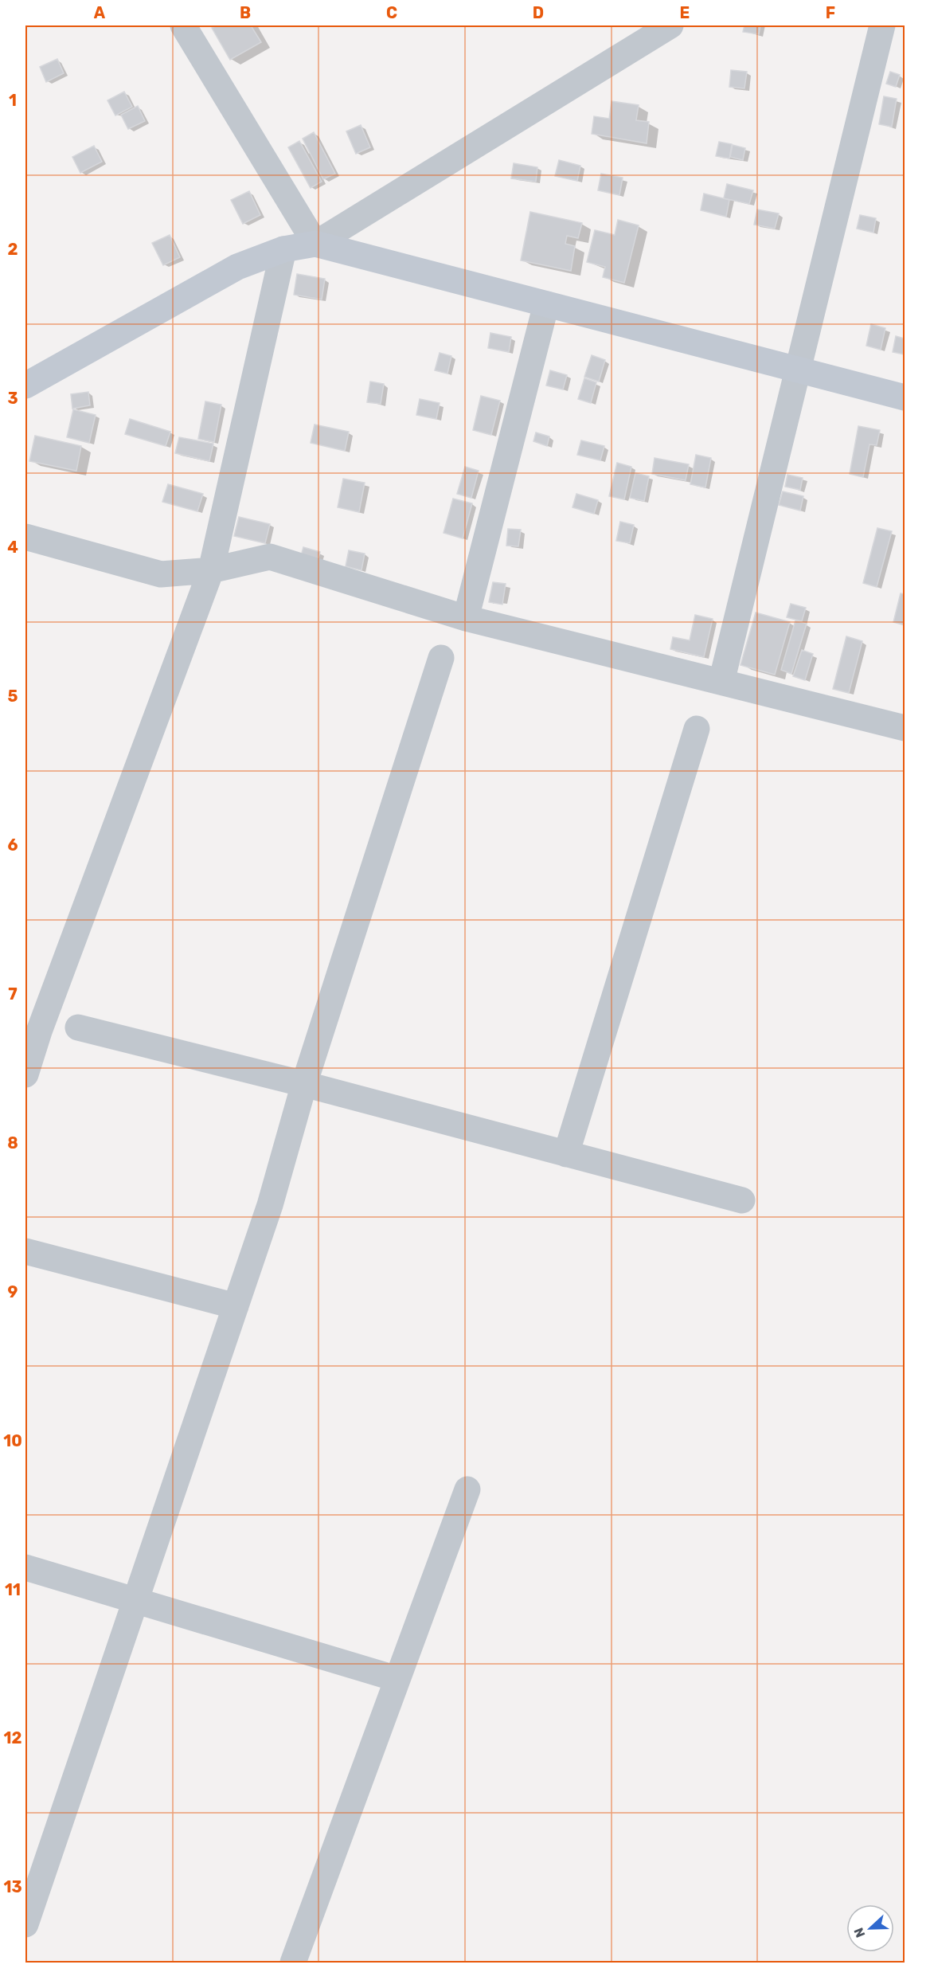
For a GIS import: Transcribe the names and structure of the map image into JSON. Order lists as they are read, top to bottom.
{
  "north": "left",
  "grid": {
    "columns": [
      "A",
      "B",
      "C",
      "D",
      "E",
      "F"
    ],
    "rows": [
      "1",
      "2",
      "3",
      "4",
      "5",
      "6",
      "7",
      "8",
      "9",
      "10",
      "11",
      "12",
      "13"
    ]
  }
}
